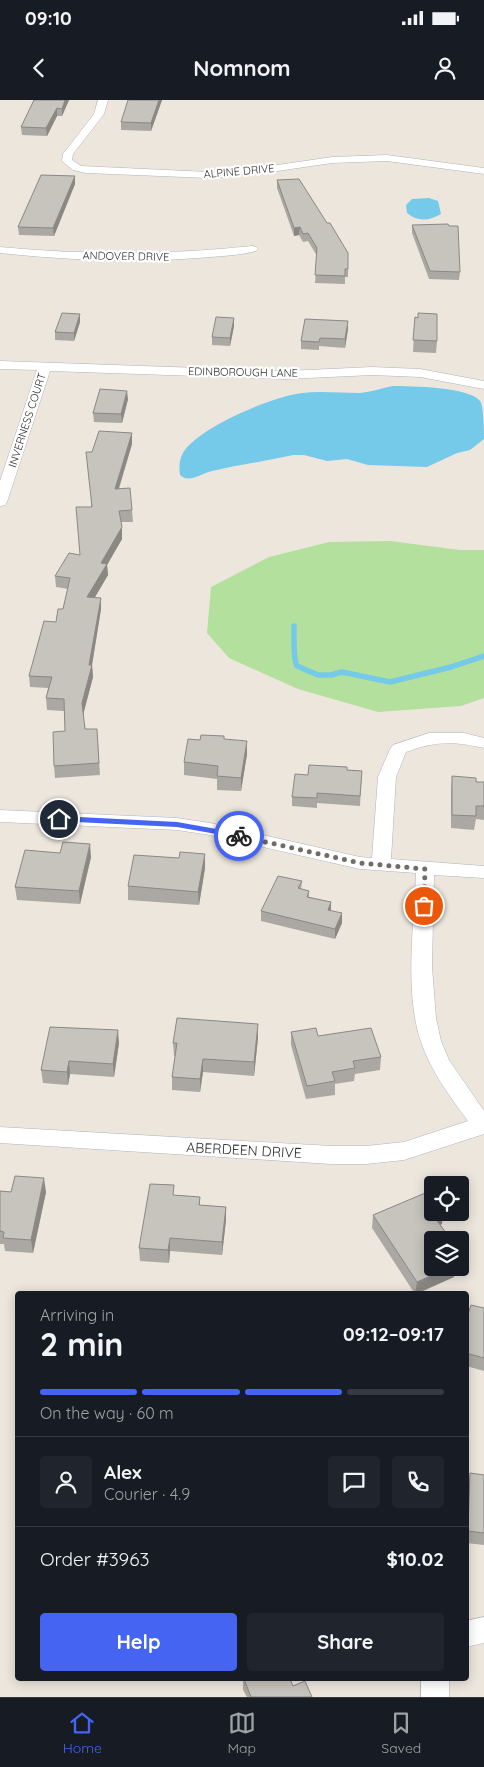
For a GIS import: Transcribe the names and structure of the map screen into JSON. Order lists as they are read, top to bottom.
{
  "streets": {
    "street": [
      "ALPINE DRIVE",
      "ANDOVER DRIVE",
      "EDINBOROUGH LANE",
      "INVERNESS COURT",
      "ABERDEEN DRIVE"
    ]
  },
  "crossings": [
    ["EDINBOROUGH LANE", "INVERNESS COURT"]
  ],
  "page": {
    "status": "09:10",
    "header": "Nomnom",
    "heading": ["2 min", "Arriving in", "09:12–09:17"],
    "panel": [
      "Alex",
      "Courier · 4.9",
      "Order #3963",
      "$10.02"
    ],
    "bar": "On the way · 60 m",
    "buttons": ["Help", "Share"],
    "tabs": ["Home", "Map", "Saved"]
  }
}
